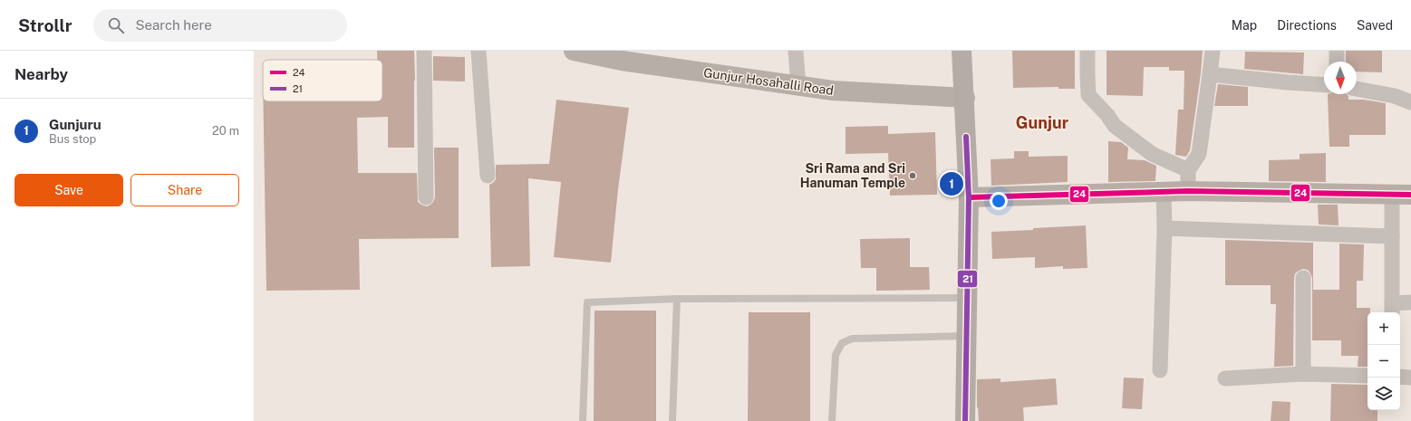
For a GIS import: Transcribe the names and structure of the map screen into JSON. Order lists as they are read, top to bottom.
{
  "streets": {
    "street": ["Gunjur Hosahalli Road"]
  },
  "districts": ["Gunjur"],
  "places": ["Sri Rama and Sri Hanuman Temple"],
  "lines": ["transit line 21", "transit line 24"],
  "legend": ["24", "21"],
  "north": "bottom",
  "page": {
    "header": "Strollr",
    "search": "Search here",
    "nav": ["Map", "Directions", "Saved"],
    "heading": "Nearby",
    "list": [
      {
        "mark": "1",
        "name": "Gunjuru",
        "note": "Bus stop",
        "value": "20 m"
      }
    ],
    "buttons": ["Save", "Share"],
    "pins": "1",
    "map_buttons": ["+", "−"]
  }
}
